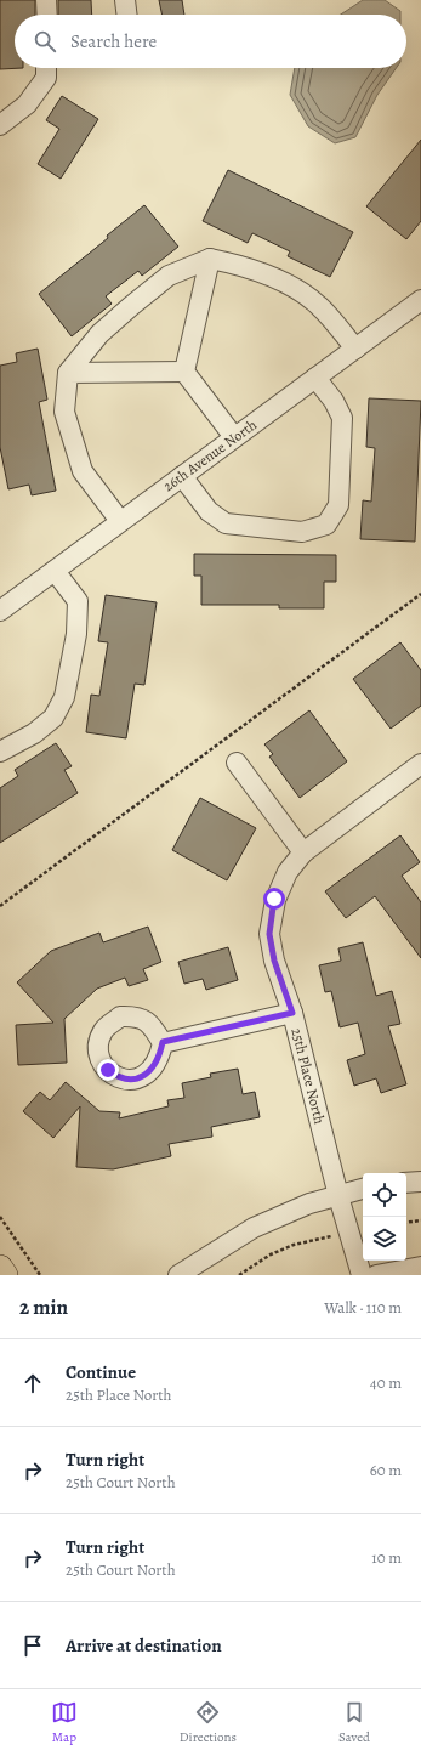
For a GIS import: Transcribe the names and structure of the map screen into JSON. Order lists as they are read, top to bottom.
{
  "streets": {
    "street": ["26th Avenue North", "25th Place North"]
  },
  "page": {
    "search": "Search here",
    "heading": ["2 min", "Walk · 110 m"],
    "list": [
      ["Continue", "25th Place North", "40 m"],
      ["Turn right", "25th Court North", "60 m"],
      ["Turn right", "25th Court North", "10 m"],
      "Arrive at destination"
    ],
    "nav": ["Map", "Directions", "Saved"]
  }
}
